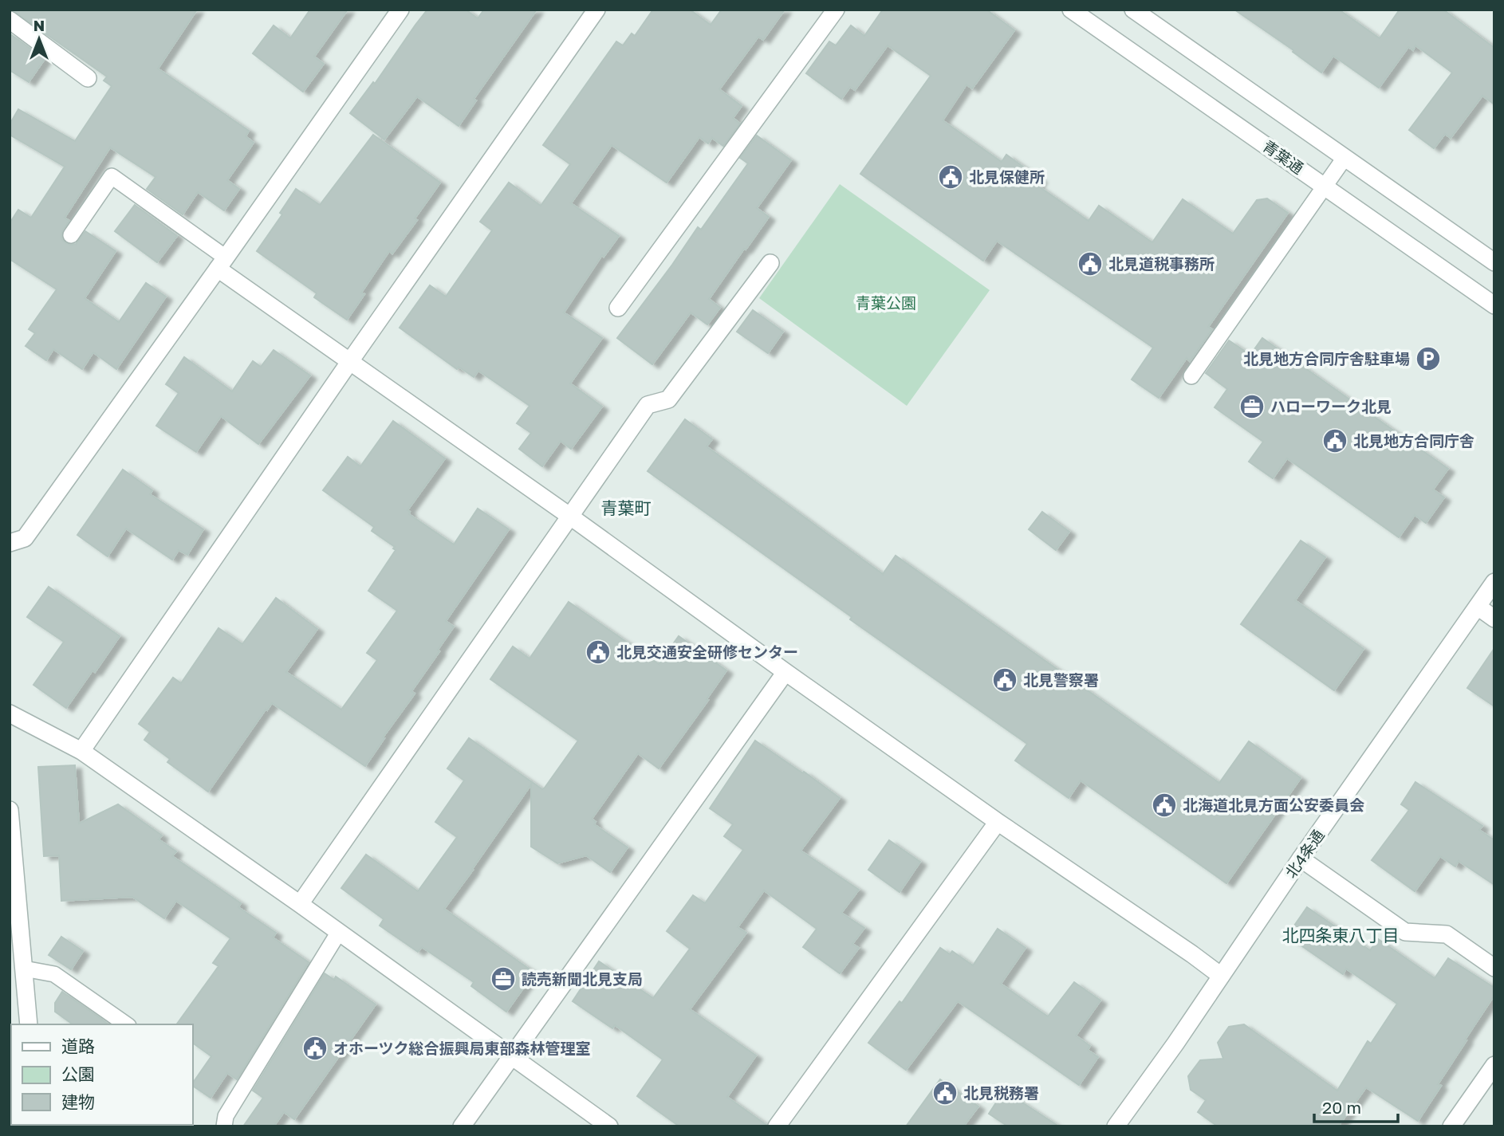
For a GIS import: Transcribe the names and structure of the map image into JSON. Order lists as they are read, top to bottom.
{
  "streets": {
    "street": ["青葉通", "北4条通"]
  },
  "districts": ["青葉町", "北四条東八丁目"],
  "parks": ["青葉公園"],
  "places": {
    "public building": [
      "北見保健所",
      "北見道税事務所",
      "北見地方合同庁舎",
      "北見交通安全研修センター",
      "北見警察署",
      "北海道北見方面公安委員会",
      "オホーツク総合振興局東部森林管理室",
      "北見税務署"
    ],
    "parking": ["北見地方合同庁舎駐車場"],
    "office": ["ハローワーク北見", "読売新聞北見支局"]
  },
  "legend": ["道路", "公園", "建物"],
  "scale_bar": "20 m",
  "north": "top"
}
